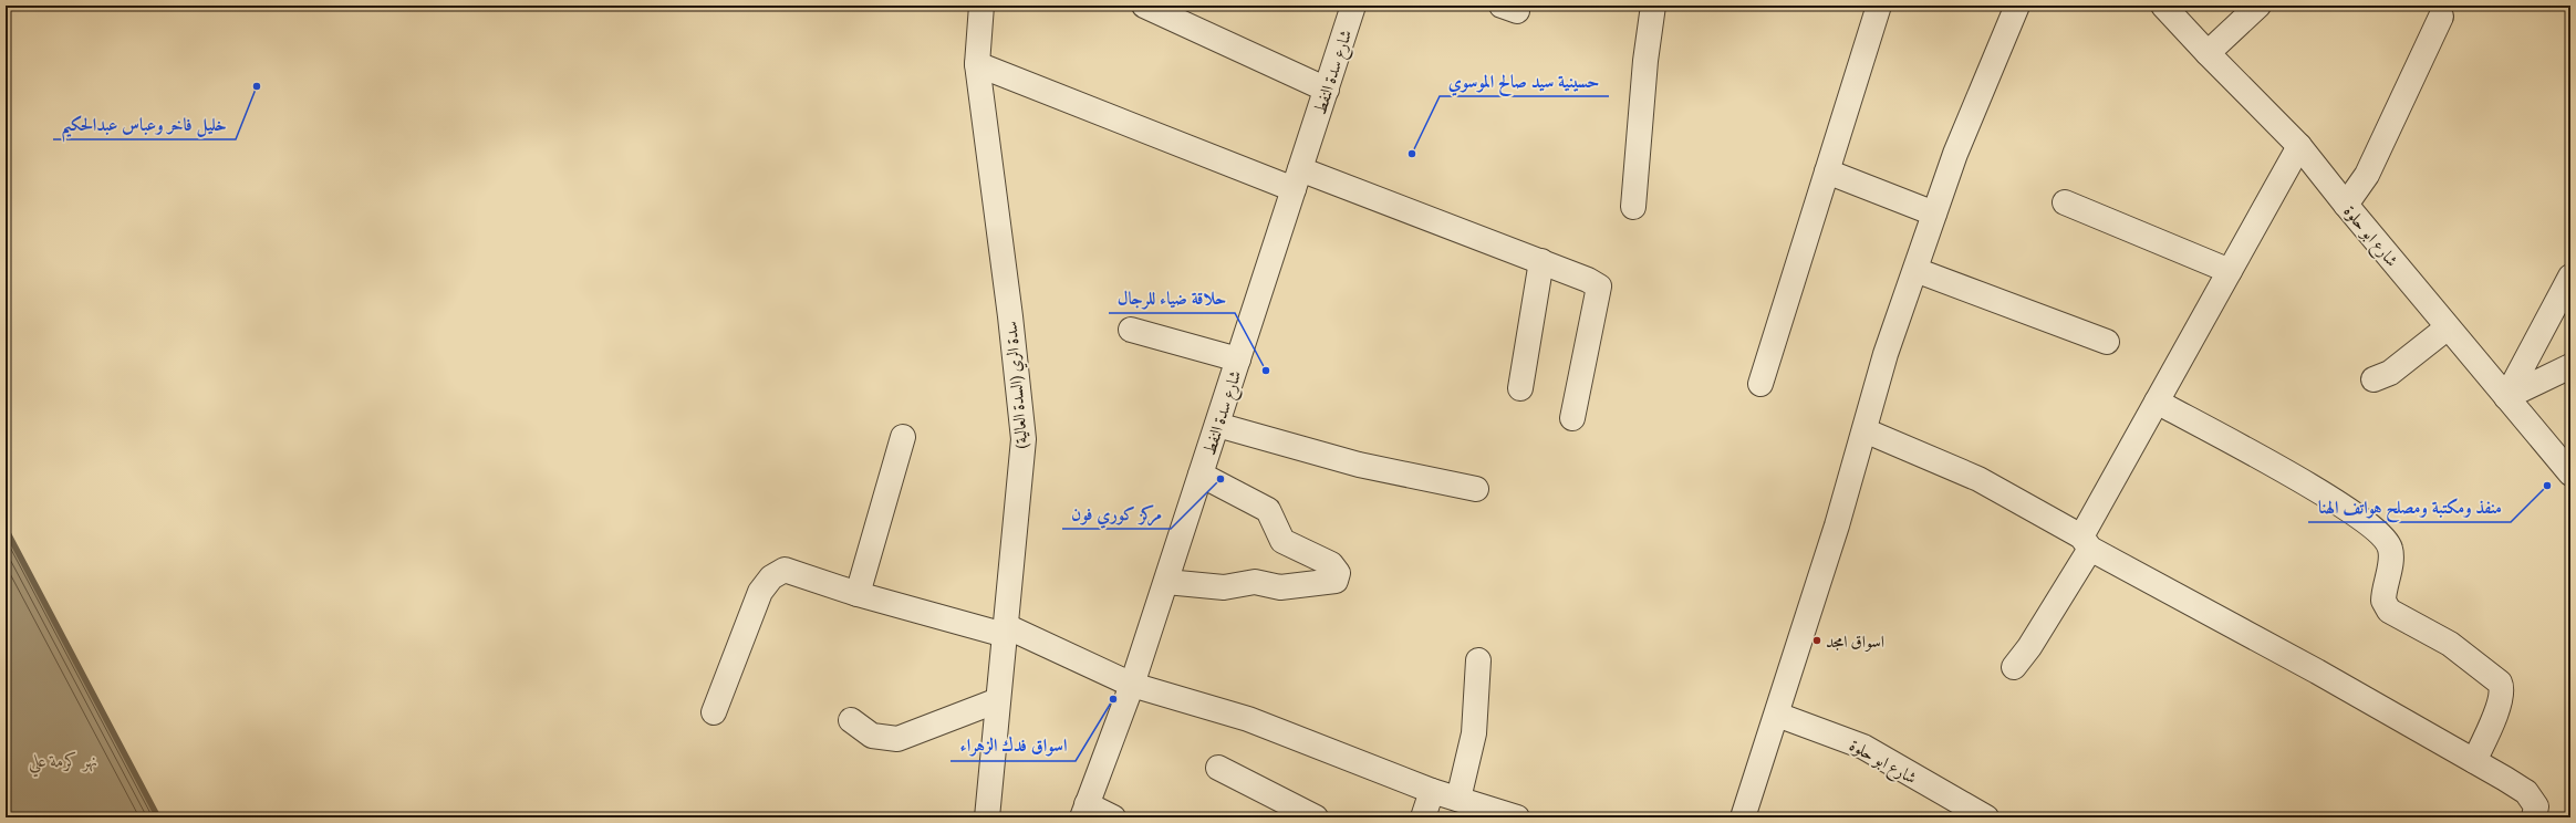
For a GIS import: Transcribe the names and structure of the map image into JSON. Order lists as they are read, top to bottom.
{
  "streets": {
    "street": ["شارع سدة النفط", "شارع ابو حلوة", "سدة الري (السدة العالية)"]
  },
  "water": ["نهر كرمة علي"],
  "places": [
    "خليل فاخر وعباس عبدالحكيم",
    "حسينية سيد صالح الموسوي",
    "حلاقة ضياء للرجال",
    "مركز كوري فون",
    "منفذ ومكتبة ومصلح هواتف الهنا",
    "اسواق امجد",
    "اسواق فدك الزهراء"
  ]
}
